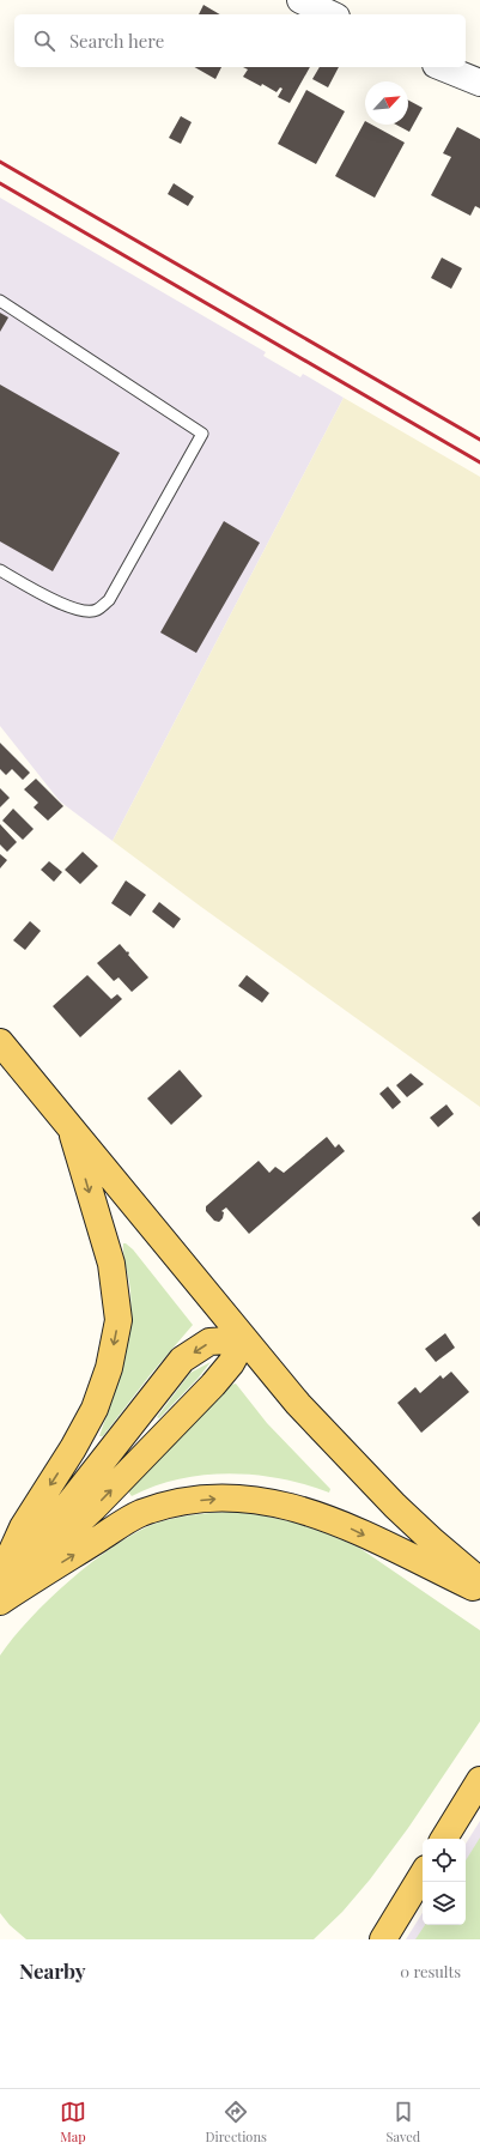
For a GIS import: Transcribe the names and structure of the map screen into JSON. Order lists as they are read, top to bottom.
{
  "north": "top right",
  "page": {
    "search": "Search here",
    "heading": ["Nearby", "0 results"],
    "nav": ["Map", "Directions", "Saved"]
  }
}
